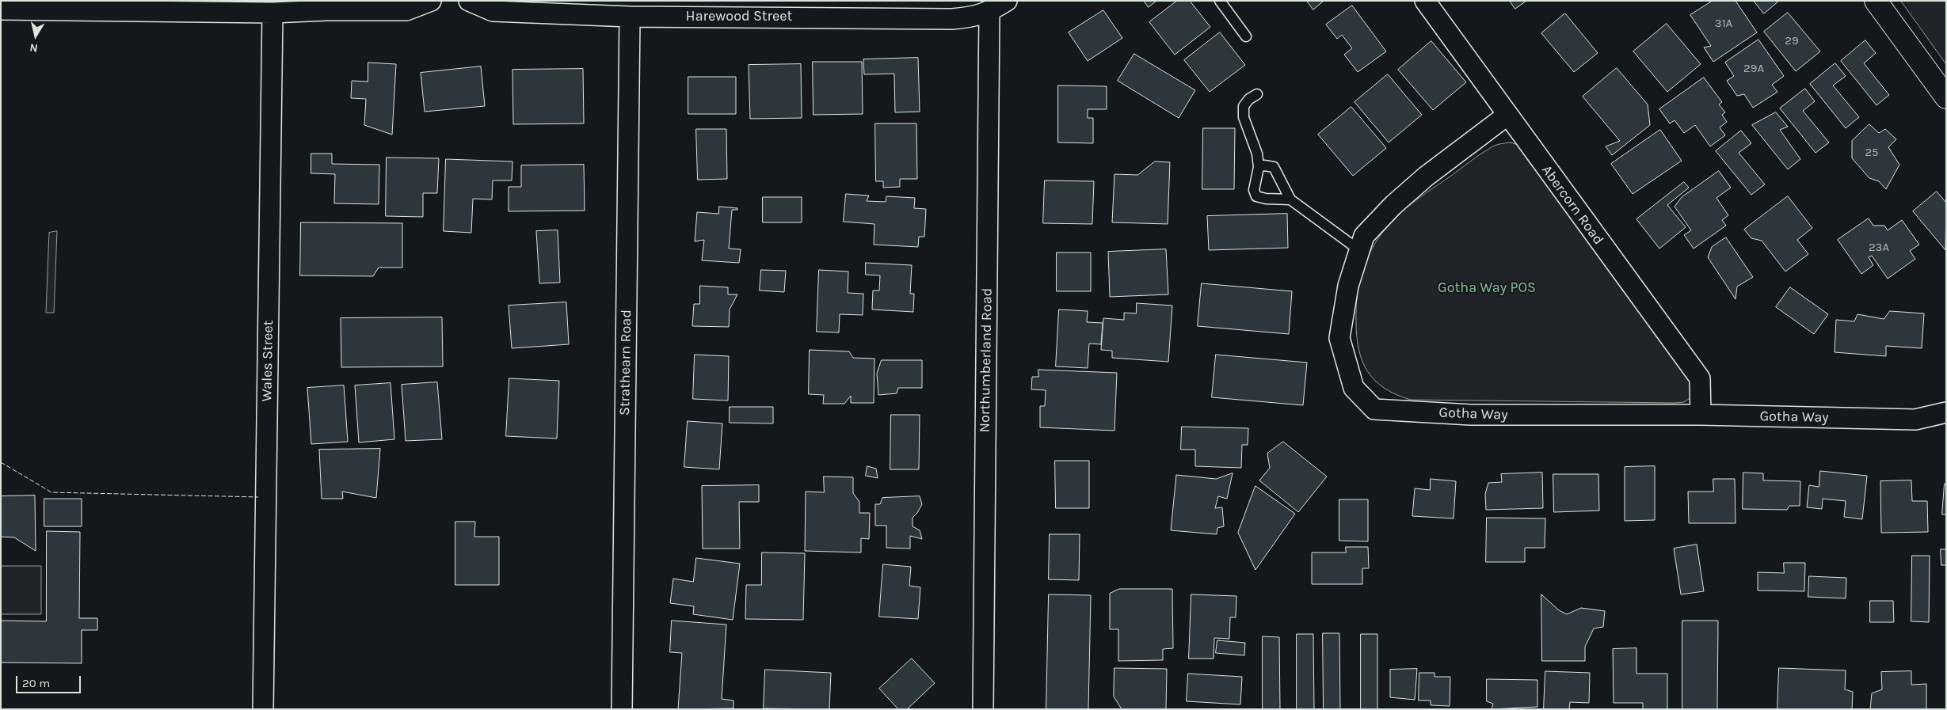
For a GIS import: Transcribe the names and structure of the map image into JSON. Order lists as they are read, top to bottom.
{
  "streets": {
    "street": [
      "Harewood Street",
      "Abercorn Road",
      "Northumberland Road",
      "Wales Street",
      "Strathearn Road",
      "Gotha Way"
    ]
  },
  "crossings": [
    ["Harewood Street", "Northumberland Road"],
    ["Harewood Street", "Strathearn Road"],
    ["Abercorn Road", "Gotha Way"]
  ],
  "parks": ["Gotha Way POS"],
  "house_numbers": [
    "31A",
    "29",
    "29A",
    "25",
    "23A"
  ],
  "scale_bar": "20 m",
  "north": "bottom"
}
